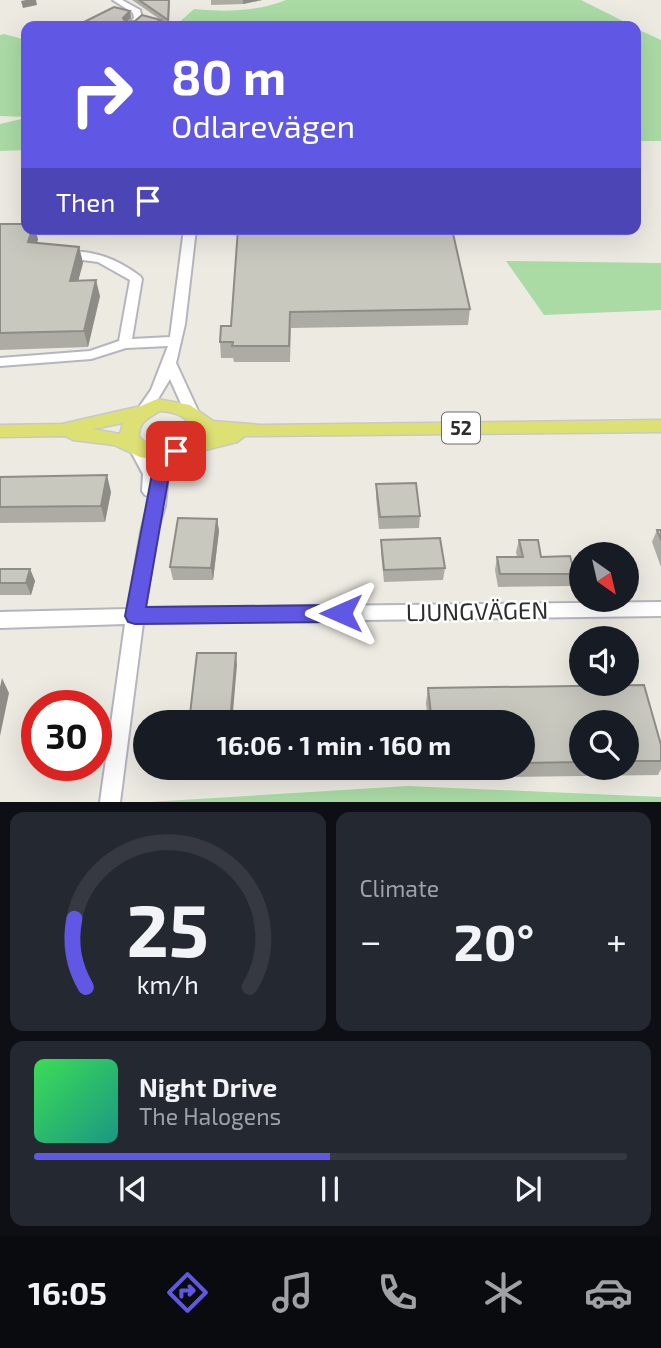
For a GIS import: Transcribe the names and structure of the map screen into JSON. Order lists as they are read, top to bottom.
{
  "streets": {
    "main road": ["52"],
    "street": ["LJUNGVÄGEN"]
  },
  "north": "bottom right",
  "page": {
    "turn": ["80 m", "Odlarevägen"],
    "then": "Then",
    "limit": "30",
    "trip": "16:06 · 1 min · 160 m",
    "tile": "Climate",
    "heat": ["−", "20°", "+"],
    "song": ["Night Drive", "The Halogens"],
    "tabs": "16:05",
    "gauge": ["25", "km/h"]
  }
}
